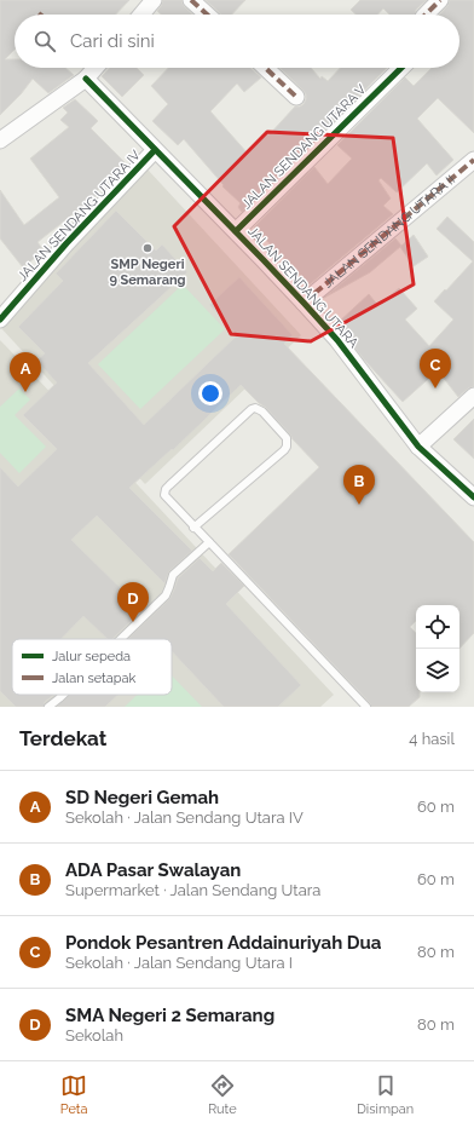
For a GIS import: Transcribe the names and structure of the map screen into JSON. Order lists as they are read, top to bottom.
{
  "streets": {
    "street": [
      "JALAN SENDANG UTARA V",
      "JALAN SENDANG UTARA IV",
      "JALAN SENDANG UTARA II",
      "JALAN SENDANG UTARA"
    ]
  },
  "crossings": [
    ["JALAN SENDANG UTARA V", "JALAN SENDANG UTARA"],
    ["JALAN SENDANG UTARA IV", "JALAN SENDANG UTARA"],
    ["JALAN SENDANG UTARA II", "JALAN SENDANG UTARA"]
  ],
  "places": ["SMP Negeri 9 Semarang"],
  "legend": ["Jalur sepeda", "Jalan setapak"],
  "page": {
    "search": "Cari di sini",
    "pins": [
      "C",
      "A",
      "B",
      "D"
    ],
    "heading": ["Terdekat", "4 hasil"],
    "list": [
      {
        "mark": "A",
        "name": "SD Negeri Gemah",
        "note": "Sekolah · Jalan Sendang Utara IV",
        "value": "60 m"
      },
      {
        "mark": "B",
        "name": "ADA Pasar Swalayan",
        "note": "Supermarket · Jalan Sendang Utara",
        "value": "60 m"
      },
      {
        "mark": "C",
        "name": "Pondok Pesantren Addainuriyah Dua",
        "note": "Sekolah · Jalan Sendang Utara I",
        "value": "80 m"
      },
      {
        "mark": "D",
        "name": "SMA Negeri 2 Semarang",
        "note": "Sekolah",
        "value": "80 m"
      }
    ],
    "nav": ["Peta", "Rute", "Disimpan"]
  }
}
